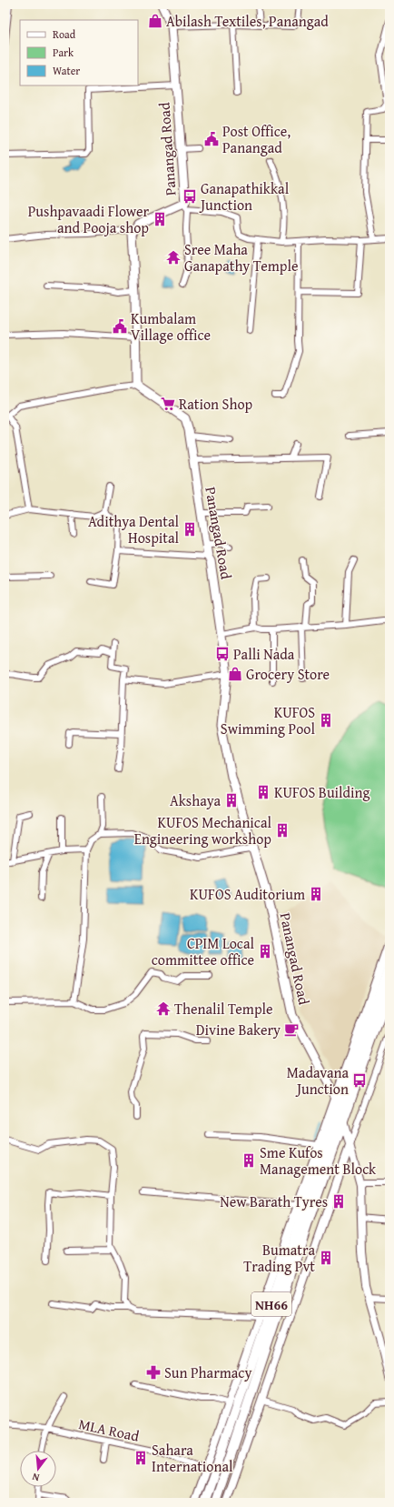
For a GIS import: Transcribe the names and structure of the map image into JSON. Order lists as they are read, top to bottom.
{
  "streets": {
    "highway": ["NH66"],
    "main road": ["Panangad Road"],
    "street": ["MLA Road"]
  },
  "crossings": [
    ["Panangad Road", "NH66"]
  ],
  "places": {
    "shop": ["Abilash Textiles, Panangad", "Grocery Store"],
    "public building": ["Post Office, Panangad", "Kumbalam Village office"],
    "bus stop": ["Ganapathikkal Junction", "Palli Nada", "Madavana Junction"],
    "building": [
      "Pushpavaadi Flower and Pooja shop",
      "Adithya Dental Hospital",
      "KUFOS Swimming Pool",
      "KUFOS Building",
      "Akshaya",
      "KUFOS Mechanical Engineering workshop",
      "KUFOS Auditorium",
      "CPIM Local committee office",
      "Sme Kufos Management Block",
      "New Barath Tyres",
      "Bumatra Trading Pvt",
      "Sahara International"
    ],
    "temple": ["Sree Maha Ganapathy Temple", "Thenalil Temple"],
    "supermarket": ["Ration Shop"],
    "cafe": ["Divine Bakery"],
    "pharmacy": ["Sun Pharmacy"]
  },
  "legend": ["Road", "Park", "Water"],
  "north": "bottom"
}
